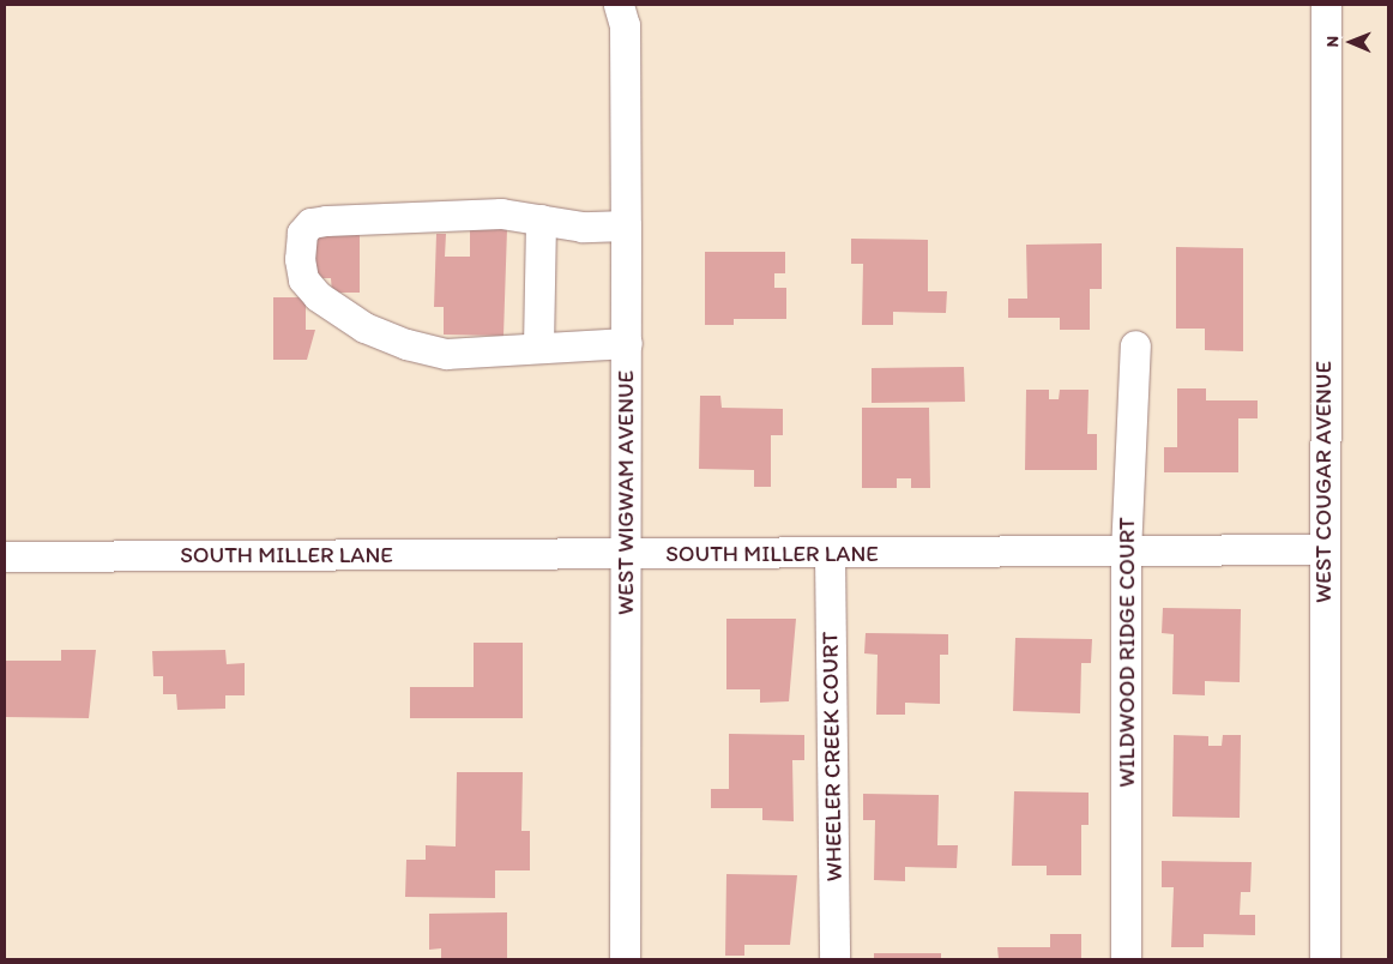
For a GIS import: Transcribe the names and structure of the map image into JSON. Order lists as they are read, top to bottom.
{
  "streets": {
    "street": [
      "WEST COUGAR AVENUE",
      "WEST WIGWAM AVENUE",
      "SOUTH MILLER LANE",
      "WILDWOOD RIDGE COURT",
      "WHEELER CREEK COURT"
    ]
  },
  "crossings": [
    ["WEST COUGAR AVENUE", "SOUTH MILLER LANE"],
    ["WEST WIGWAM AVENUE", "SOUTH MILLER LANE"],
    ["SOUTH MILLER LANE", "WILDWOOD RIDGE COURT"],
    ["SOUTH MILLER LANE", "WHEELER CREEK COURT"]
  ],
  "north": "left"
}
